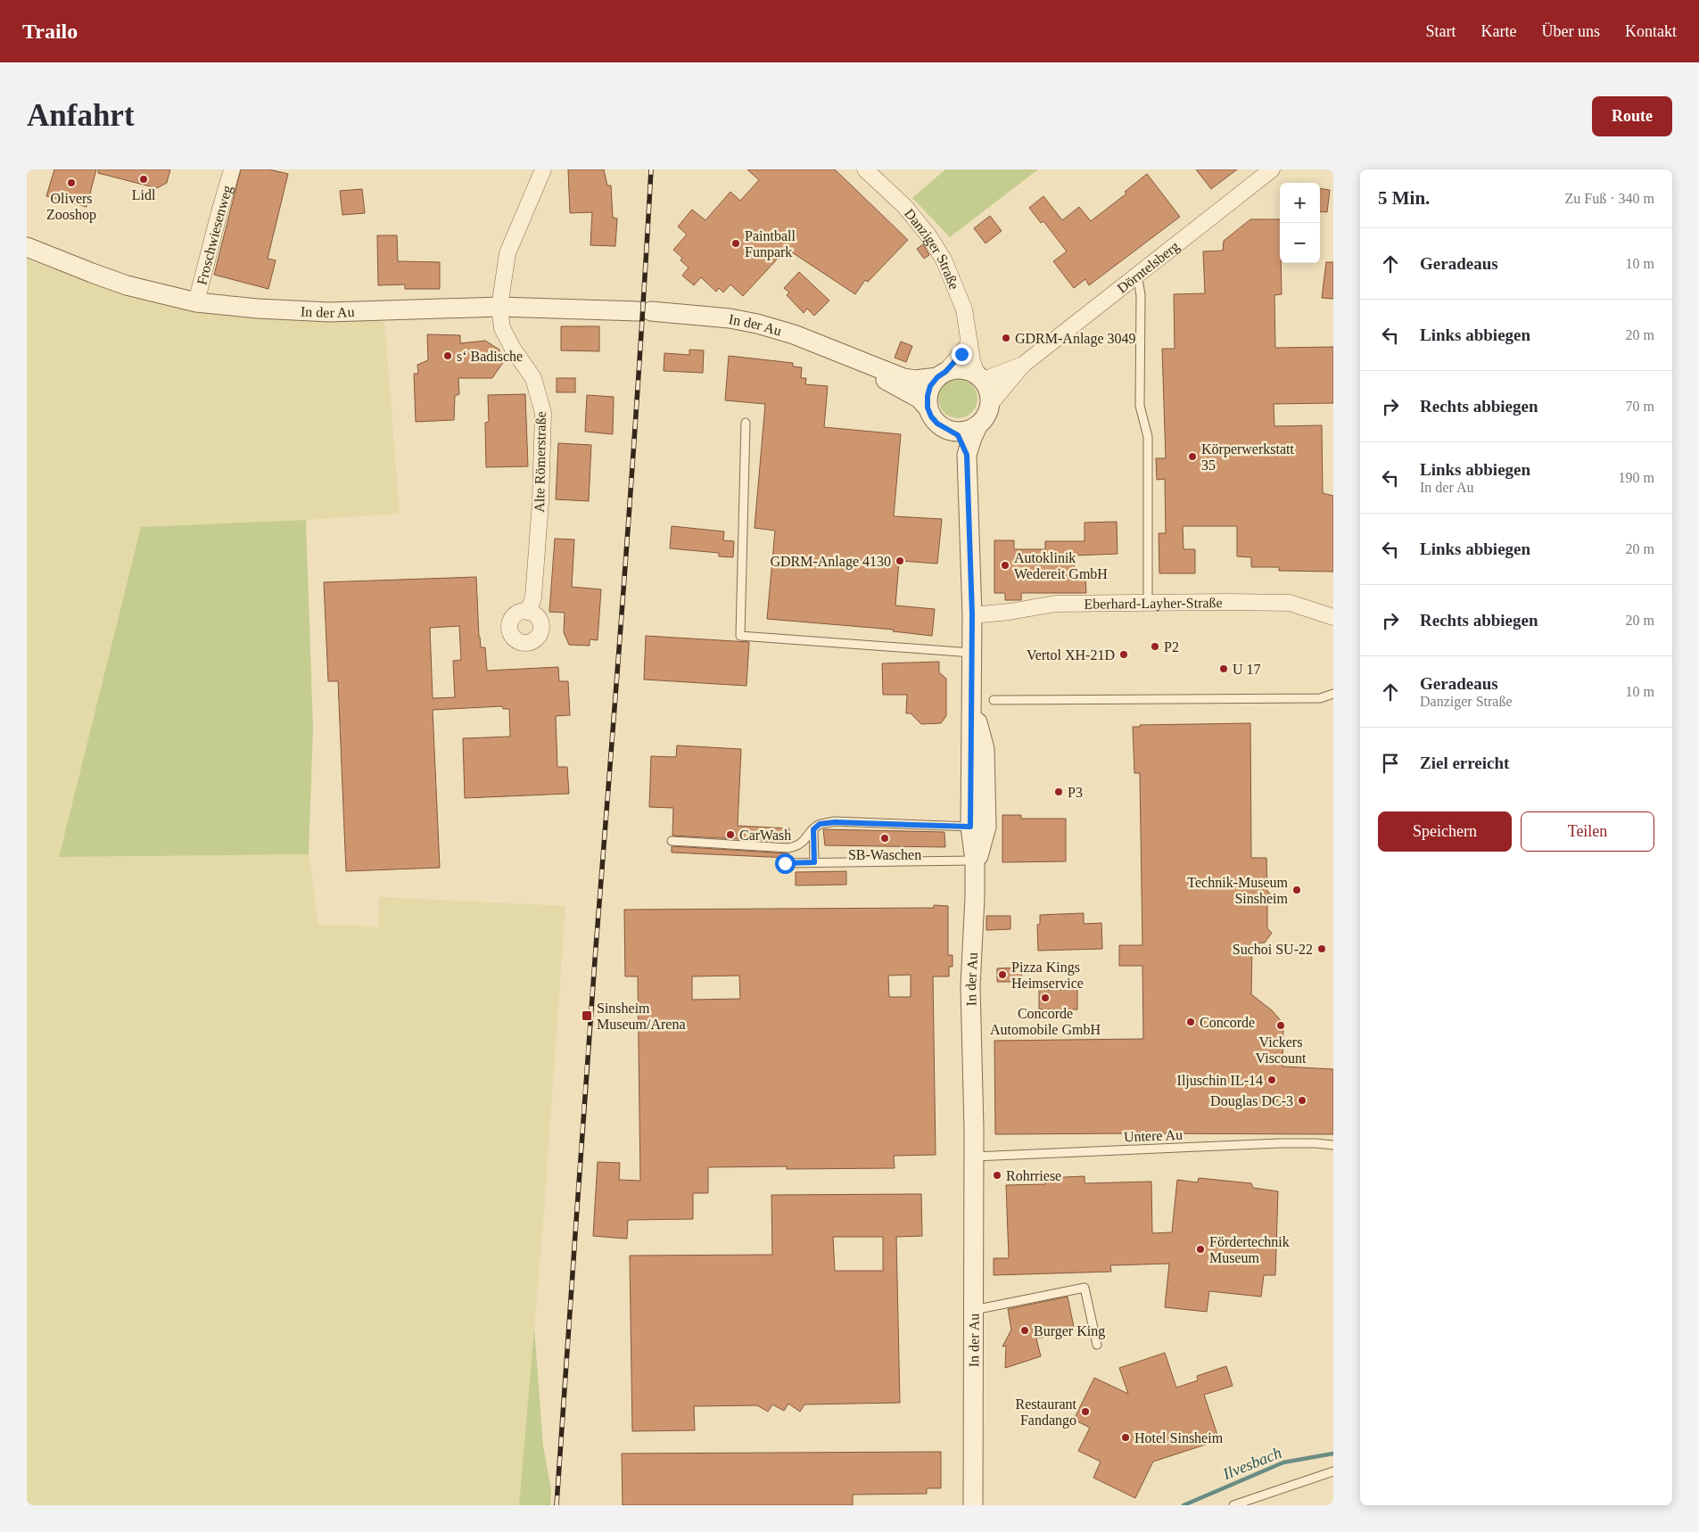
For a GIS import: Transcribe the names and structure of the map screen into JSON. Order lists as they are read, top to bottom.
{
  "streets": {
    "street": [
      "Froschwiesenweg",
      "Danziger Straße",
      "Dörntelsberg",
      "In der Au",
      "Alte Römerstraße",
      "Eberhard-Layher-Straße"
    ],
    "lane": ["Untere Au"]
  },
  "crossings": [
    ["Froschwiesenweg", "In der Au"],
    ["Danziger Straße", "Dörntelsberg"],
    ["Danziger Straße", "In der Au"],
    ["Dörntelsberg", "In der Au"],
    ["In der Au", "Alte Römerstraße"],
    ["In der Au", "Eberhard-Layher-Straße"],
    ["In der Au", "Untere Au"]
  ],
  "water": ["Ilvesbach"],
  "places": {
    "other": [
      "Lidl",
      "Olivers Zooshop",
      "Paintball Funpark",
      "GDRM-Anlage 3049",
      "s‘ Badische",
      "Körperwerkstatt 35",
      "GDRM-Anlage 4130",
      "Autoklinik Wedereit GmbH",
      "P2",
      "Vertol XH-21D",
      "U 17",
      "P3",
      "CarWash",
      "SB-Waschen",
      "Technik-Museum Sinsheim",
      "Suchoi SU-22",
      "Pizza Kings Heimservice",
      "Concorde Automobile GmbH",
      "Concorde",
      "Vickers Viscount",
      "Iljuschin IL-14",
      "Douglas DC-3",
      "Rohrriese",
      "Fördertechnik Museum",
      "Burger King",
      "Restaurant Fandango",
      "Hotel Sinsheim"
    ],
    "transit": ["Sinsheim Museum/Arena"]
  },
  "page": {
    "header": "Trailo",
    "nav": [
      "Start",
      "Karte",
      "Über uns",
      "Kontakt"
    ],
    "buttons": [
      "Route",
      ["Speichern", "Teilen"]
    ],
    "title": "Anfahrt",
    "heading": ["5 Min.", "Zu Fuß · 340 m"],
    "map_buttons": ["+", "−"],
    "list": [
      ["Geradeaus", "10 m"],
      ["Links abbiegen", "20 m"],
      ["Rechts abbiegen", "70 m"],
      ["Links abbiegen", "In der Au", "190 m"],
      ["Links abbiegen", "20 m"],
      ["Rechts abbiegen", "20 m"],
      ["Geradeaus", "Danziger Straße", "10 m"],
      "Ziel erreicht"
    ]
  }
}
